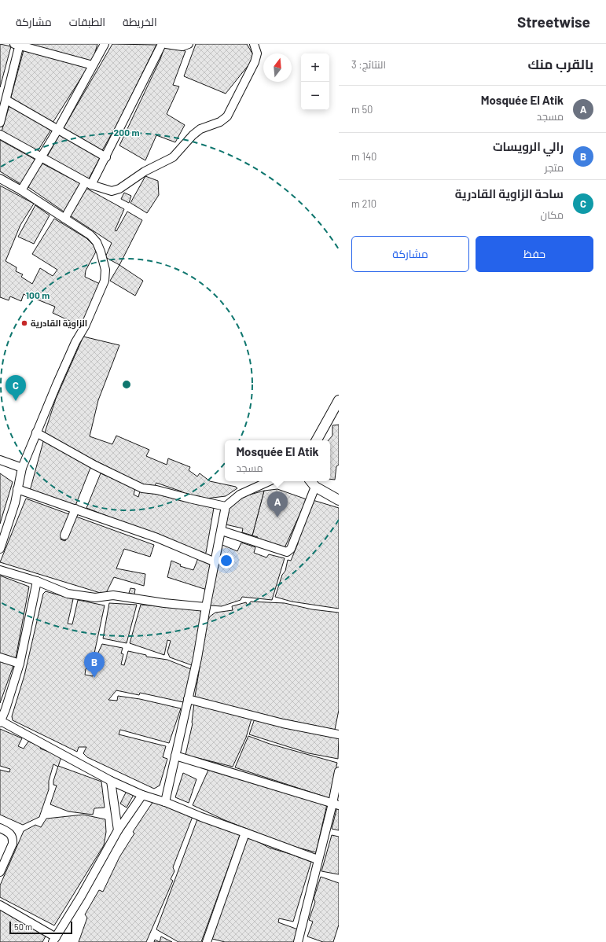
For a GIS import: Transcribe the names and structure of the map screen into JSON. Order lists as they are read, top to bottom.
{
  "places": ["الزاوية القادرية"],
  "scale_bar": "50 m",
  "north": "top",
  "page": {
    "header": "Streetwise",
    "nav": ["الخريطة", "الطبقات", "مشاركة"],
    "heading": ["بالقرب منك", "النتائج: 3"],
    "map_buttons": ["+", "−"],
    "list": [
      {
        "mark": "A",
        "name": "Mosquée El Atik",
        "note": "مسجد",
        "value": "50 m"
      },
      {
        "mark": "B",
        "name": "رالي الرويسات",
        "note": "متجر",
        "value": "140 m"
      },
      {
        "mark": "C",
        "name": "ساحة الزاوية القادرية",
        "note": "مكان",
        "value": "210 m"
      }
    ],
    "buttons": ["حفظ", "مشاركة"],
    "pins": ["C", "A", "B"],
    "popup": ["Mosquée El Atik", "مسجد"],
    "scale": "50 m"
  },
  "rings": ["200 m", "100 m"]
}
